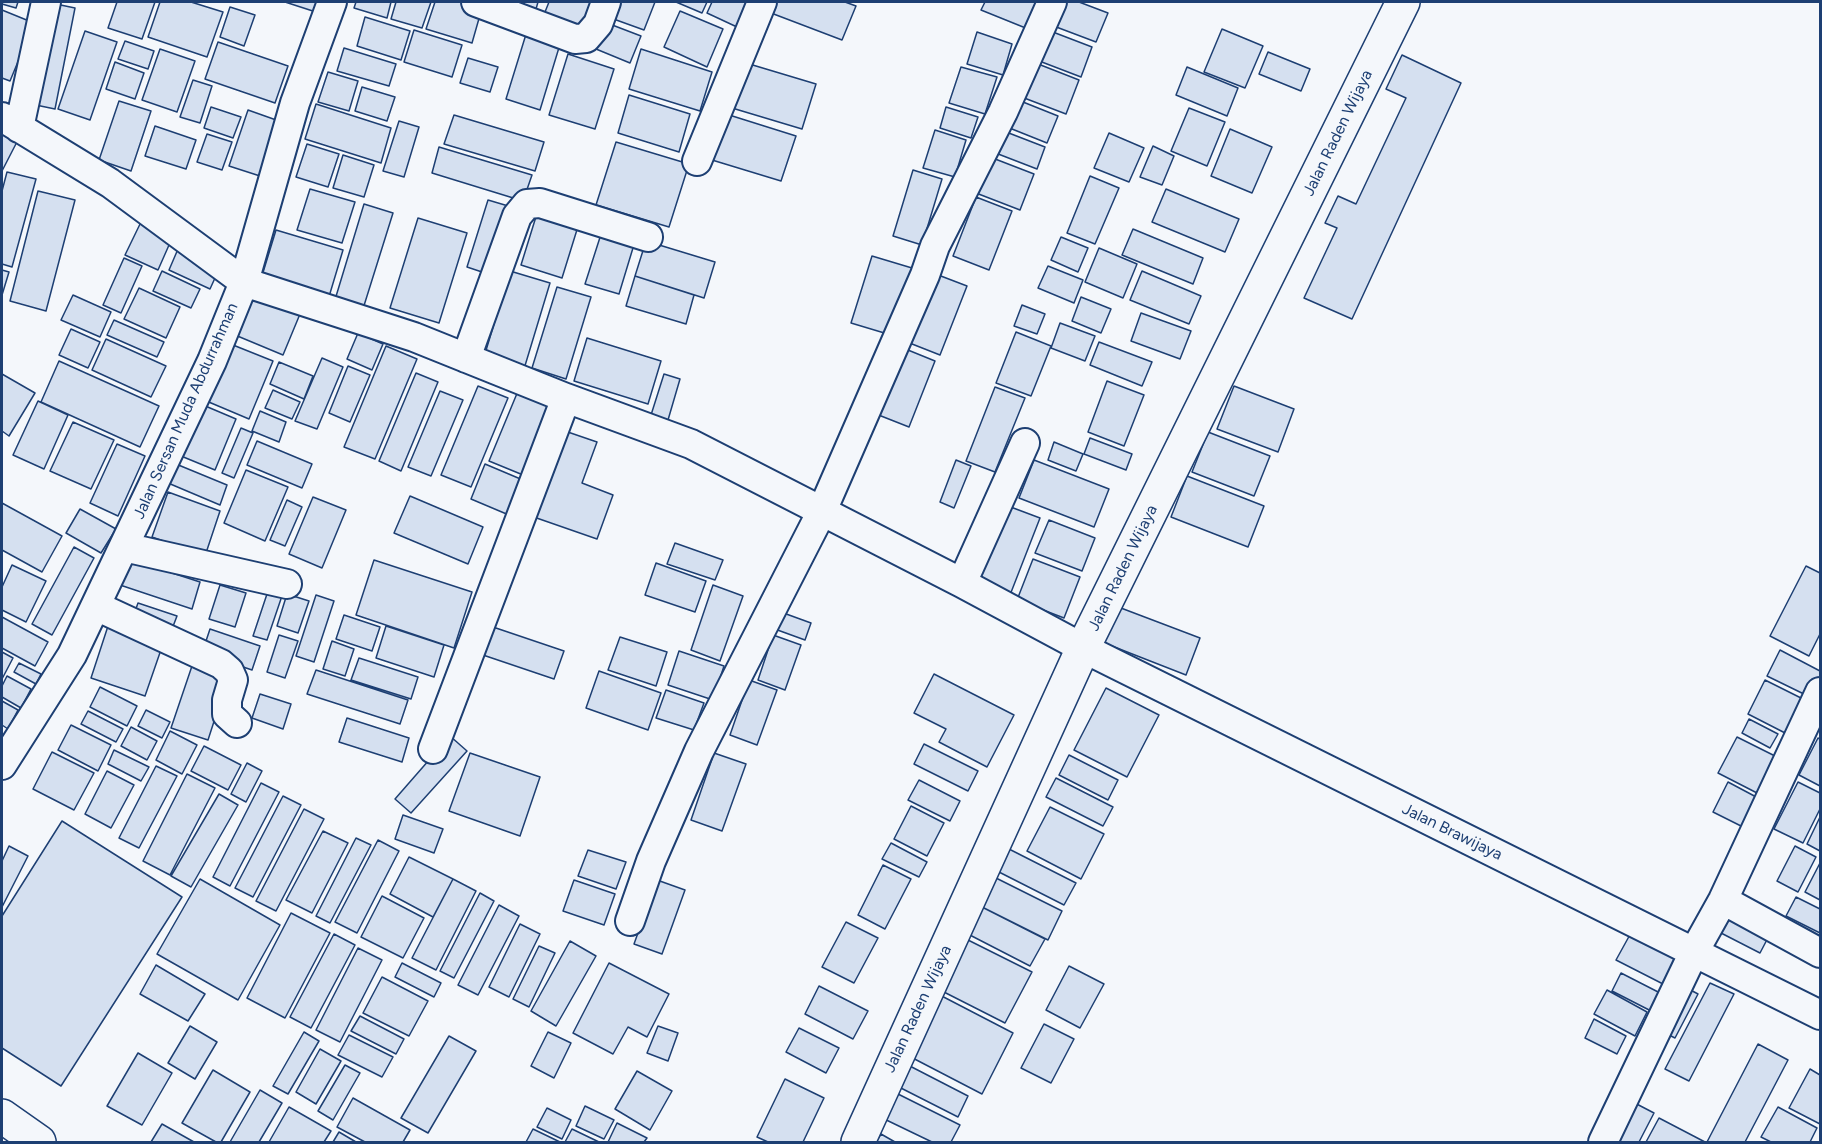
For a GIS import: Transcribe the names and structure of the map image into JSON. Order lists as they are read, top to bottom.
{
  "streets": {
    "highway": ["Jalan Raden Wijaya"],
    "street": ["Jalan Sersan Muda Abdurrahman", "Jalan Brawijaya"]
  },
  "crossings": [
    ["Jalan Raden Wijaya", "Jalan Brawijaya"],
    ["Jalan Sersan Muda Abdurrahman", "Jalan Brawijaya"]
  ]
}
